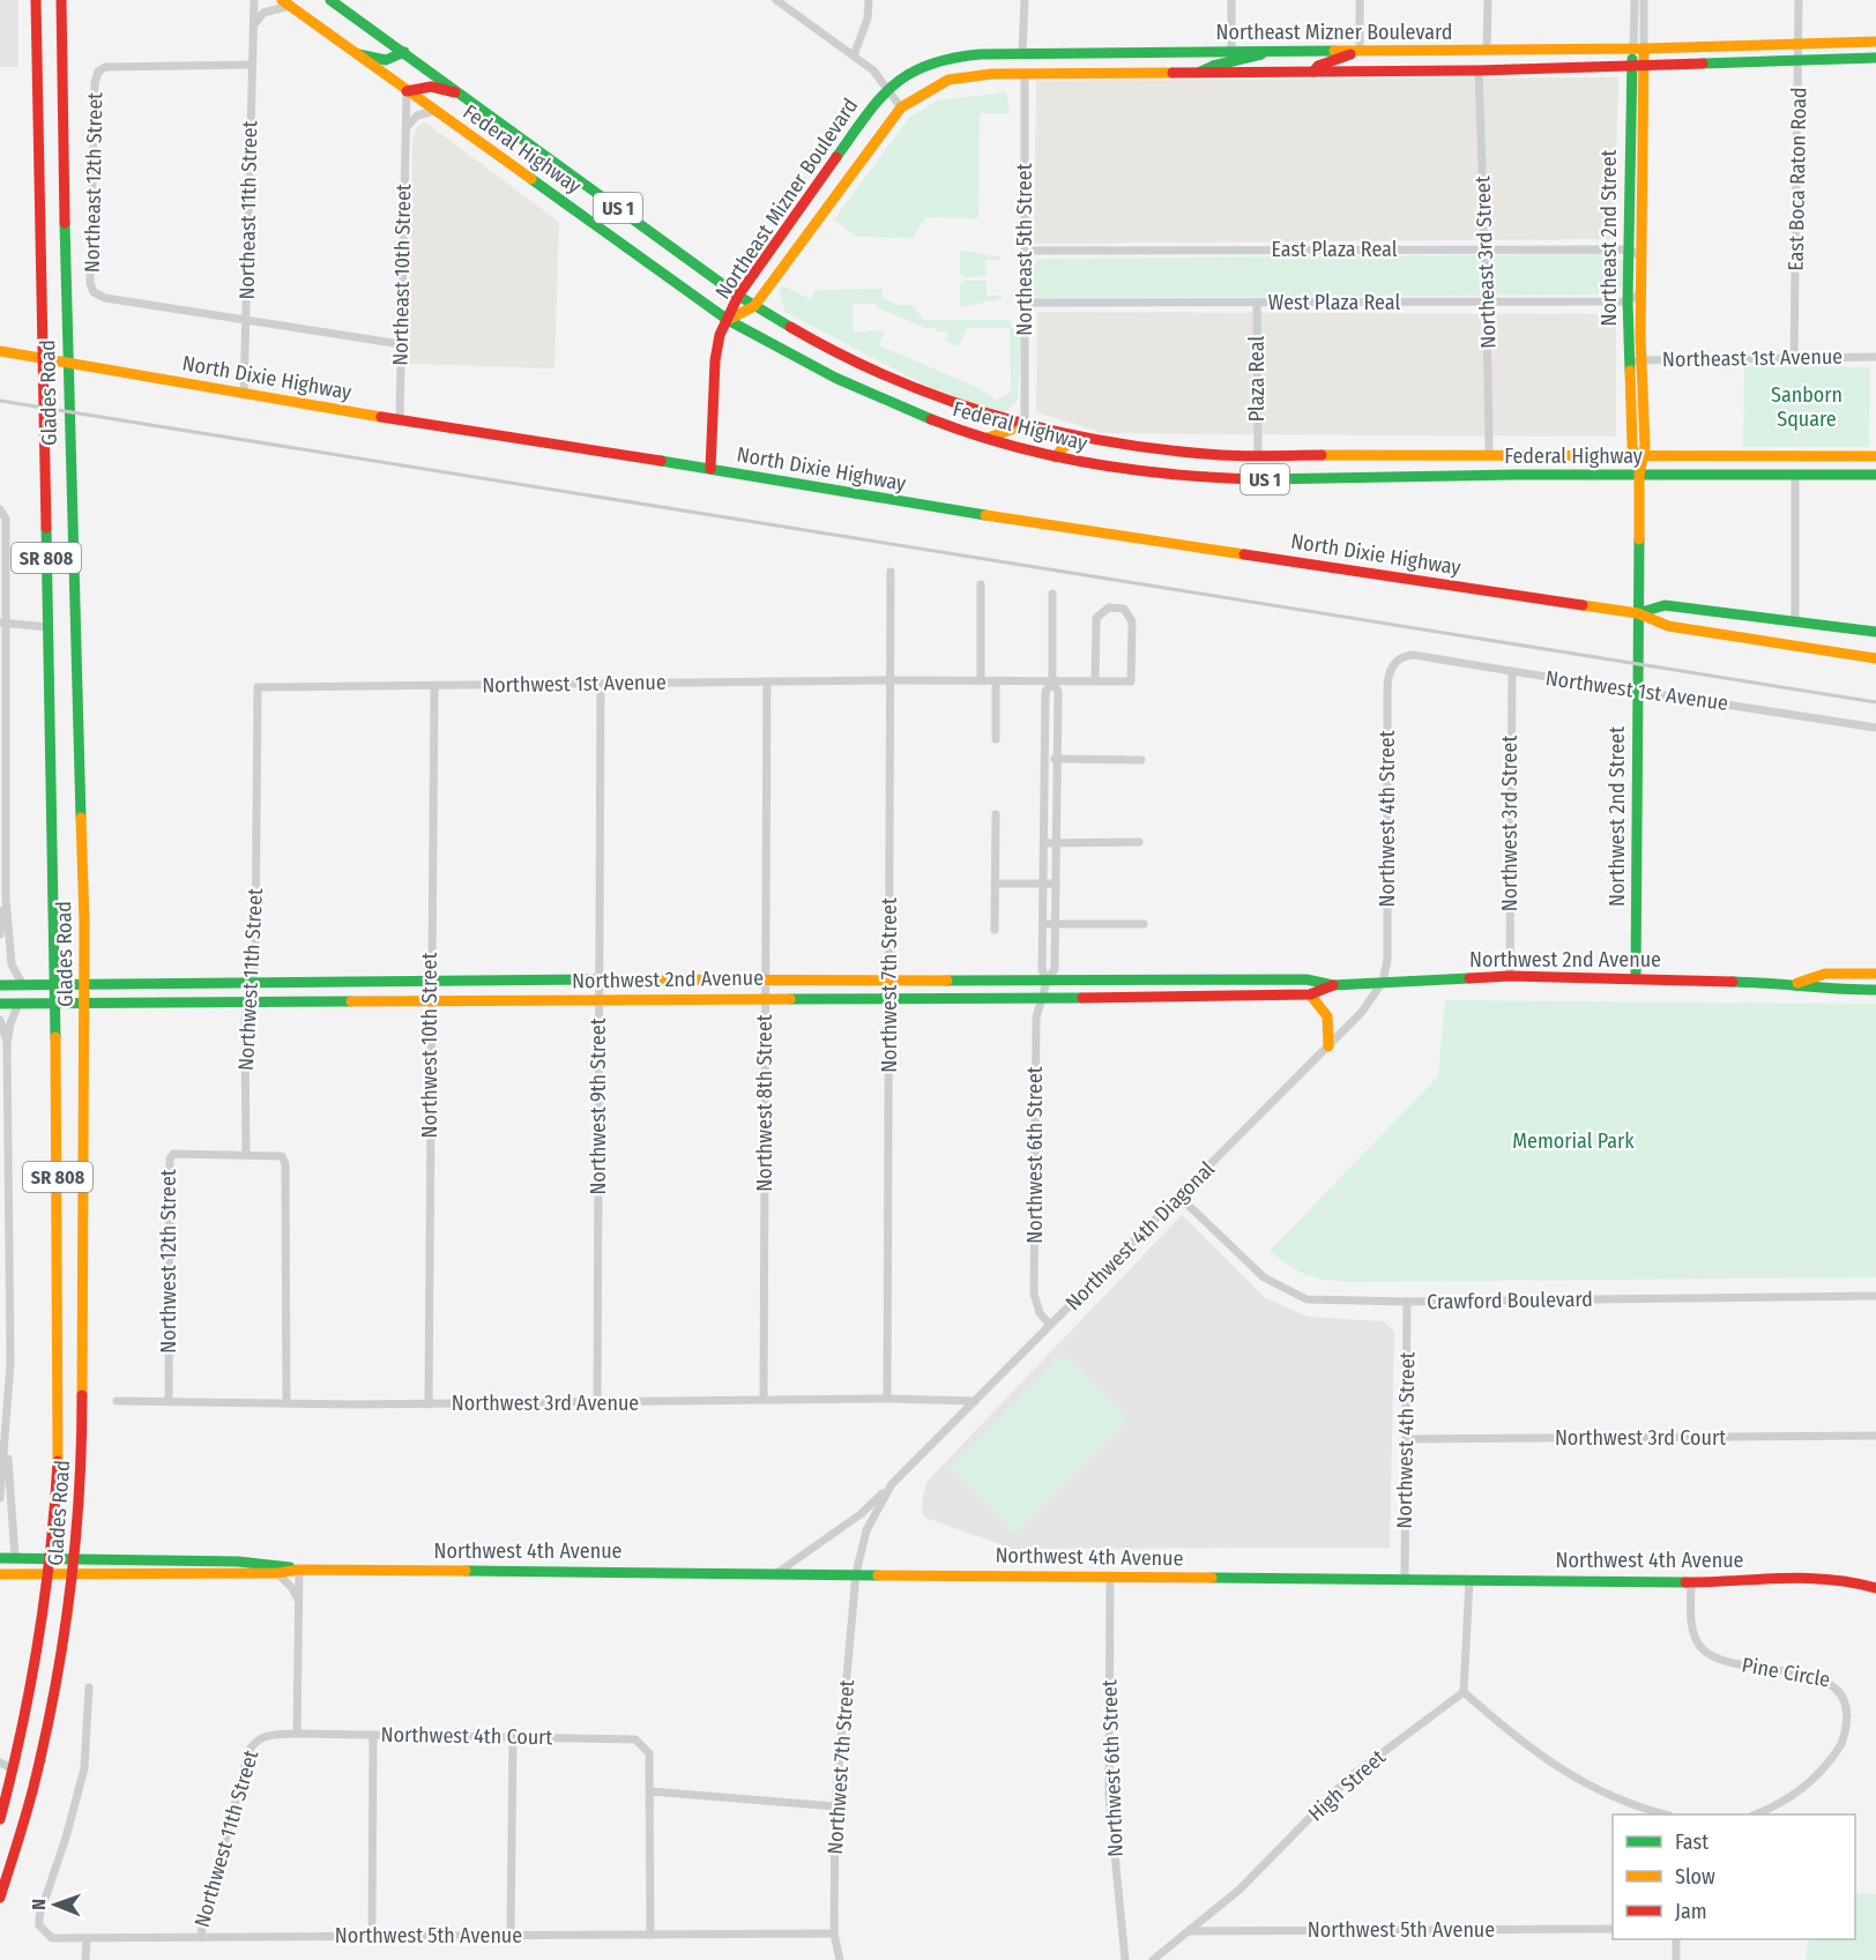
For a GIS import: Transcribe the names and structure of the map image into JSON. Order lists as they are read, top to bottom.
{
  "streets": {
    "main road": [
      "Northeast Mizner Boulevard",
      "Federal Highway",
      "US 1",
      "Northeast 2nd Street",
      "North Dixie Highway",
      "Glades Road",
      "SR 808",
      "Northwest 2nd Street",
      "Northwest 2nd Avenue",
      "Northwest 4th Avenue"
    ],
    "street": [
      "East Boca Raton Road",
      "Northeast 12th Street",
      "Northeast 11th Street",
      "Northeast 5th Street",
      "East Plaza Real",
      "Northeast 3rd Street",
      "Northeast 10th Street",
      "West Plaza Real",
      "Northeast 1st Avenue",
      "Plaza Real",
      "Northwest 1st Avenue",
      "Northwest 4th Street",
      "Northwest 3rd Street",
      "Northwest 11th Street",
      "Northwest 7th Street",
      "Northwest 10th Street",
      "Northwest 8th Street",
      "Northwest 9th Street",
      "Northwest 6th Street",
      "Northwest 4th Diagonal",
      "Northwest 12th Street",
      "Crawford Boulevard",
      "Northwest 3rd Avenue",
      "Northwest 3rd Court",
      "Pine Circle",
      "Northwest 4th Court",
      "High Street",
      "Northwest 5th Avenue"
    ]
  },
  "crossings": [
    ["Northeast Mizner Boulevard", "Federal Highway"],
    ["Northeast Mizner Boulevard", "East Boca Raton Road"],
    ["Northeast Mizner Boulevard", "Northeast 2nd Street"],
    ["Northeast Mizner Boulevard", "Northeast 5th Street"],
    ["Northeast Mizner Boulevard", "Northeast 3rd Street"],
    ["Federal Highway", "Northeast 2nd Street"],
    ["Federal Highway", "Northeast 5th Street"],
    ["Federal Highway", "Northeast 3rd Street"],
    ["Federal Highway", "Northeast 10th Street"],
    ["Federal Highway", "Plaza Real"],
    ["East Boca Raton Road", "Northeast 1st Avenue"],
    ["Northeast 12th Street", "Northeast 11th Street"],
    ["Northeast 11th Street", "North Dixie Highway"],
    ["Northeast 2nd Street", "East Plaza Real"],
    ["Northeast 2nd Street", "West Plaza Real"],
    ["Northeast 2nd Street", "Northeast 1st Avenue"],
    ["Northeast 2nd Street", "North Dixie Highway"],
    ["Northeast 2nd Street", "Northwest 2nd Street"],
    ["Northeast 5th Street", "East Plaza Real"],
    ["Northeast 5th Street", "West Plaza Real"],
    ["East Plaza Real", "Northeast 3rd Street"],
    ["Northeast 3rd Street", "West Plaza Real"],
    ["Northeast 10th Street", "North Dixie Highway"],
    ["West Plaza Real", "Plaza Real"],
    ["North Dixie Highway", "Glades Road"],
    ["Glades Road", "Northwest 2nd Avenue"],
    ["Glades Road", "Northwest 4th Avenue"],
    ["Northwest 1st Avenue", "Northwest 2nd Street"],
    ["Northwest 1st Avenue", "Northwest 4th Street"],
    ["Northwest 1st Avenue", "Northwest 3rd Street"],
    ["Northwest 1st Avenue", "Northwest 11th Street"],
    ["Northwest 1st Avenue", "Northwest 7th Street"],
    ["Northwest 1st Avenue", "Northwest 10th Street"],
    ["Northwest 1st Avenue", "Northwest 8th Street"],
    ["Northwest 1st Avenue", "Northwest 9th Street"],
    ["Northwest 1st Avenue", "Northwest 6th Street"],
    ["Northwest 2nd Street", "Northwest 2nd Avenue"],
    ["Northwest 4th Street", "Northwest 2nd Avenue"],
    ["Northwest 4th Street", "Northwest 4th Diagonal"],
    ["Northwest 4th Street", "Crawford Boulevard"],
    ["Northwest 4th Street", "Northwest 3rd Court"],
    ["Northwest 4th Street", "Northwest 4th Avenue"],
    ["Northwest 3rd Street", "Northwest 2nd Avenue"],
    ["Northwest 2nd Avenue", "Northwest 11th Street"],
    ["Northwest 2nd Avenue", "Northwest 7th Street"],
    ["Northwest 2nd Avenue", "Northwest 10th Street"],
    ["Northwest 2nd Avenue", "Northwest 8th Street"],
    ["Northwest 2nd Avenue", "Northwest 9th Street"],
    ["Northwest 2nd Avenue", "Northwest 6th Street"],
    ["Northwest 2nd Avenue", "Northwest 4th Diagonal"],
    ["Northwest 11th Street", "Northwest 12th Street"],
    ["Northwest 11th Street", "Northwest 4th Court"],
    ["Northwest 11th Street", "Northwest 5th Avenue"],
    ["Northwest 7th Street", "Northwest 4th Diagonal"],
    ["Northwest 7th Street", "Northwest 3rd Avenue"],
    ["Northwest 7th Street", "Northwest 4th Avenue"],
    ["Northwest 7th Street", "Northwest 5th Avenue"],
    ["Northwest 10th Street", "Northwest 3rd Avenue"],
    ["Northwest 8th Street", "Northwest 3rd Avenue"],
    ["Northwest 9th Street", "Northwest 3rd Avenue"],
    ["Northwest 6th Street", "Northwest 4th Diagonal"],
    ["Northwest 6th Street", "Northwest 4th Avenue"],
    ["Northwest 4th Diagonal", "Crawford Boulevard"],
    ["Northwest 4th Diagonal", "Northwest 3rd Avenue"],
    ["Northwest 4th Diagonal", "Northwest 4th Avenue"],
    ["Northwest 12th Street", "Northwest 3rd Avenue"],
    ["Northwest 4th Avenue", "Pine Circle"],
    ["High Street", "Northwest 5th Avenue"]
  ],
  "parks": ["Sanborn Square", "Memorial Park"],
  "legend": ["Fast", "Slow", "Jam"],
  "north": "left"
}
